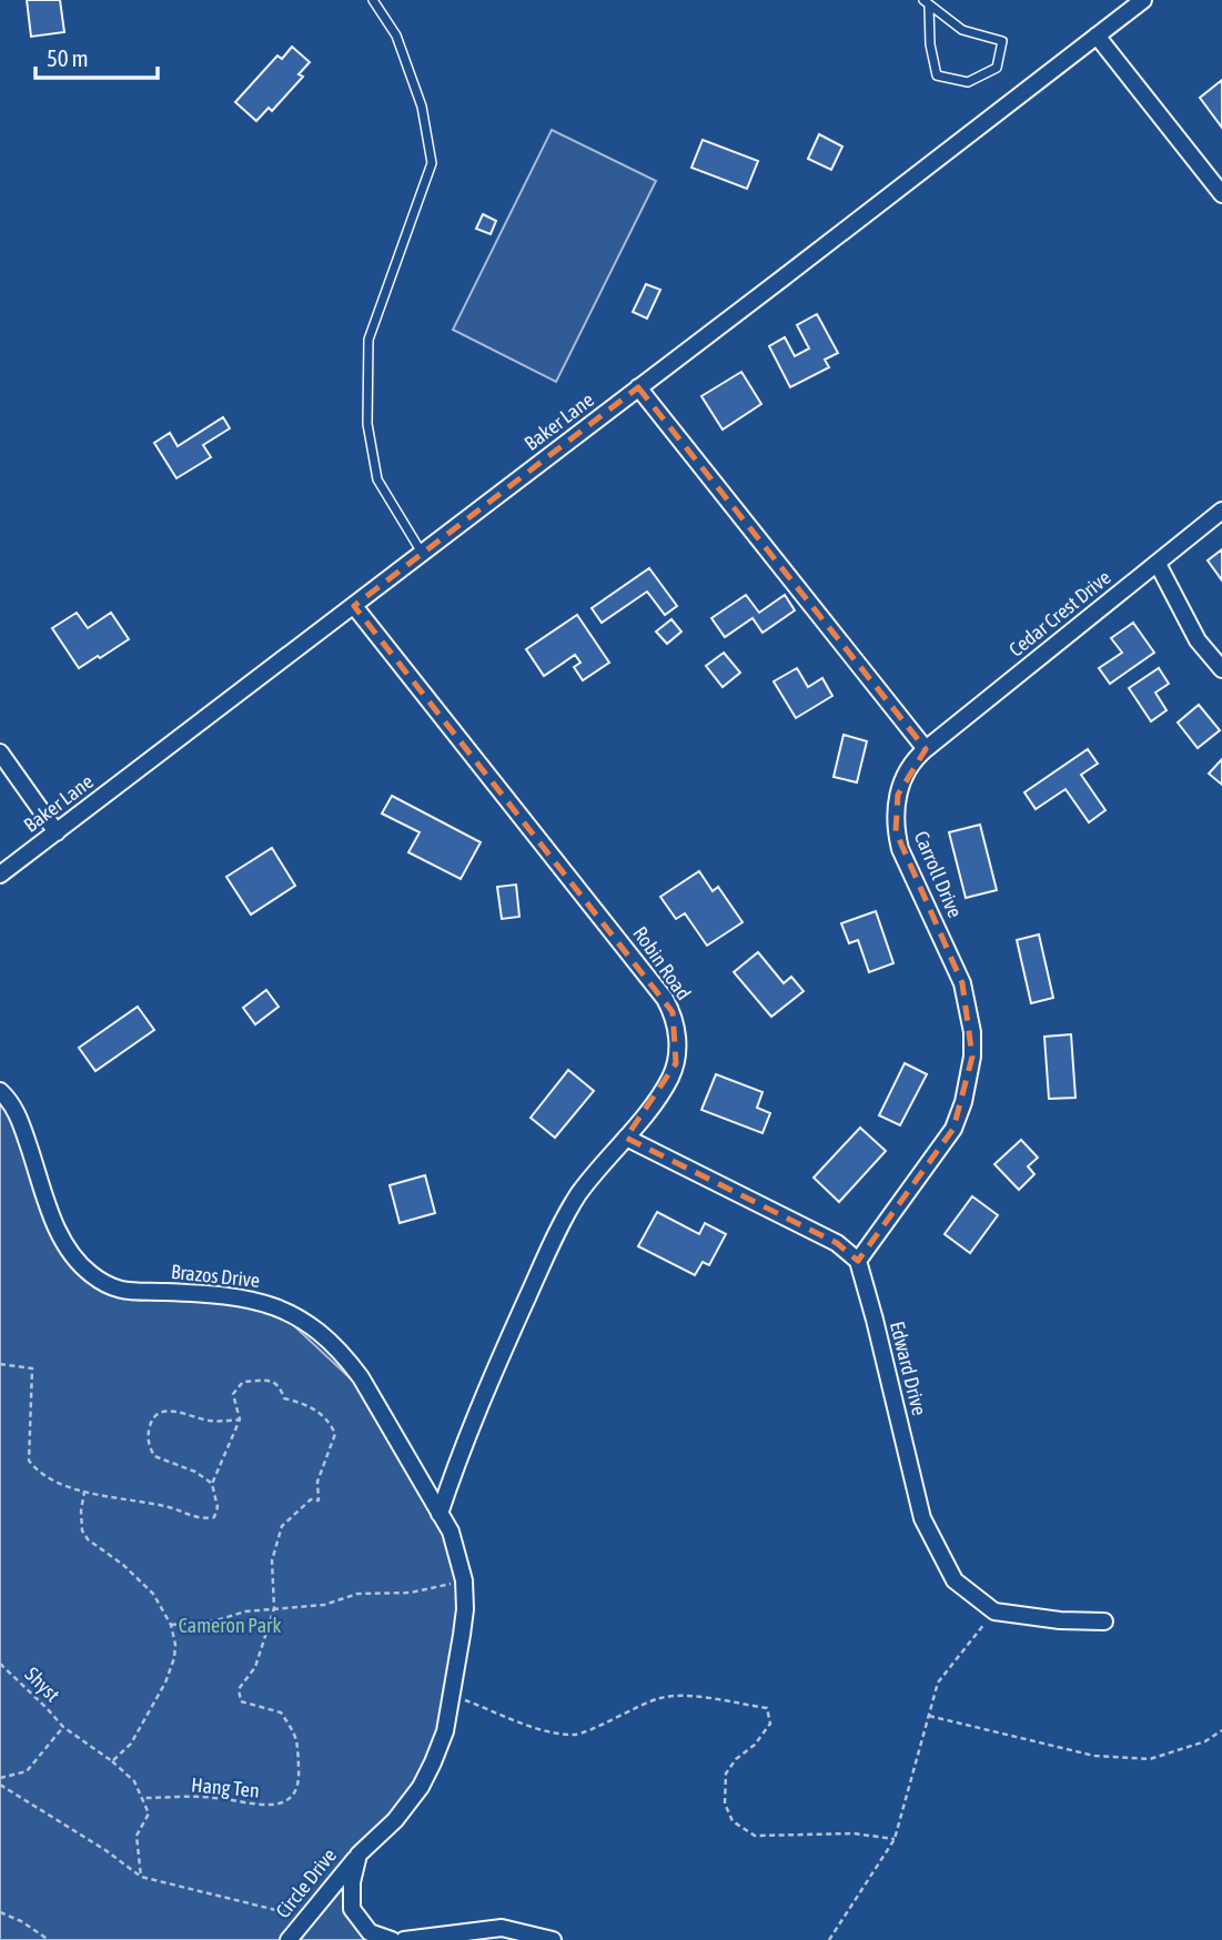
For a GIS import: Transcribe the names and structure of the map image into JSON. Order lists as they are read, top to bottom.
{
  "streets": {
    "street": [
      "Baker Lane",
      "Cedar Crest Drive",
      "Carroll Drive",
      "Robin Road",
      "Brazos Drive",
      "Edward Drive",
      "Circle Drive"
    ],
    "path": ["Shyst", "Hang Ten"]
  },
  "crossings": [
    ["Baker Lane", "Robin Road"],
    ["Cedar Crest Drive", "Carroll Drive"],
    ["Carroll Drive", "Edward Drive"],
    ["Robin Road", "Brazos Drive"],
    ["Brazos Drive", "Circle Drive"]
  ],
  "parks": ["Cameron Park"],
  "scale_bar": "50 m"
}
